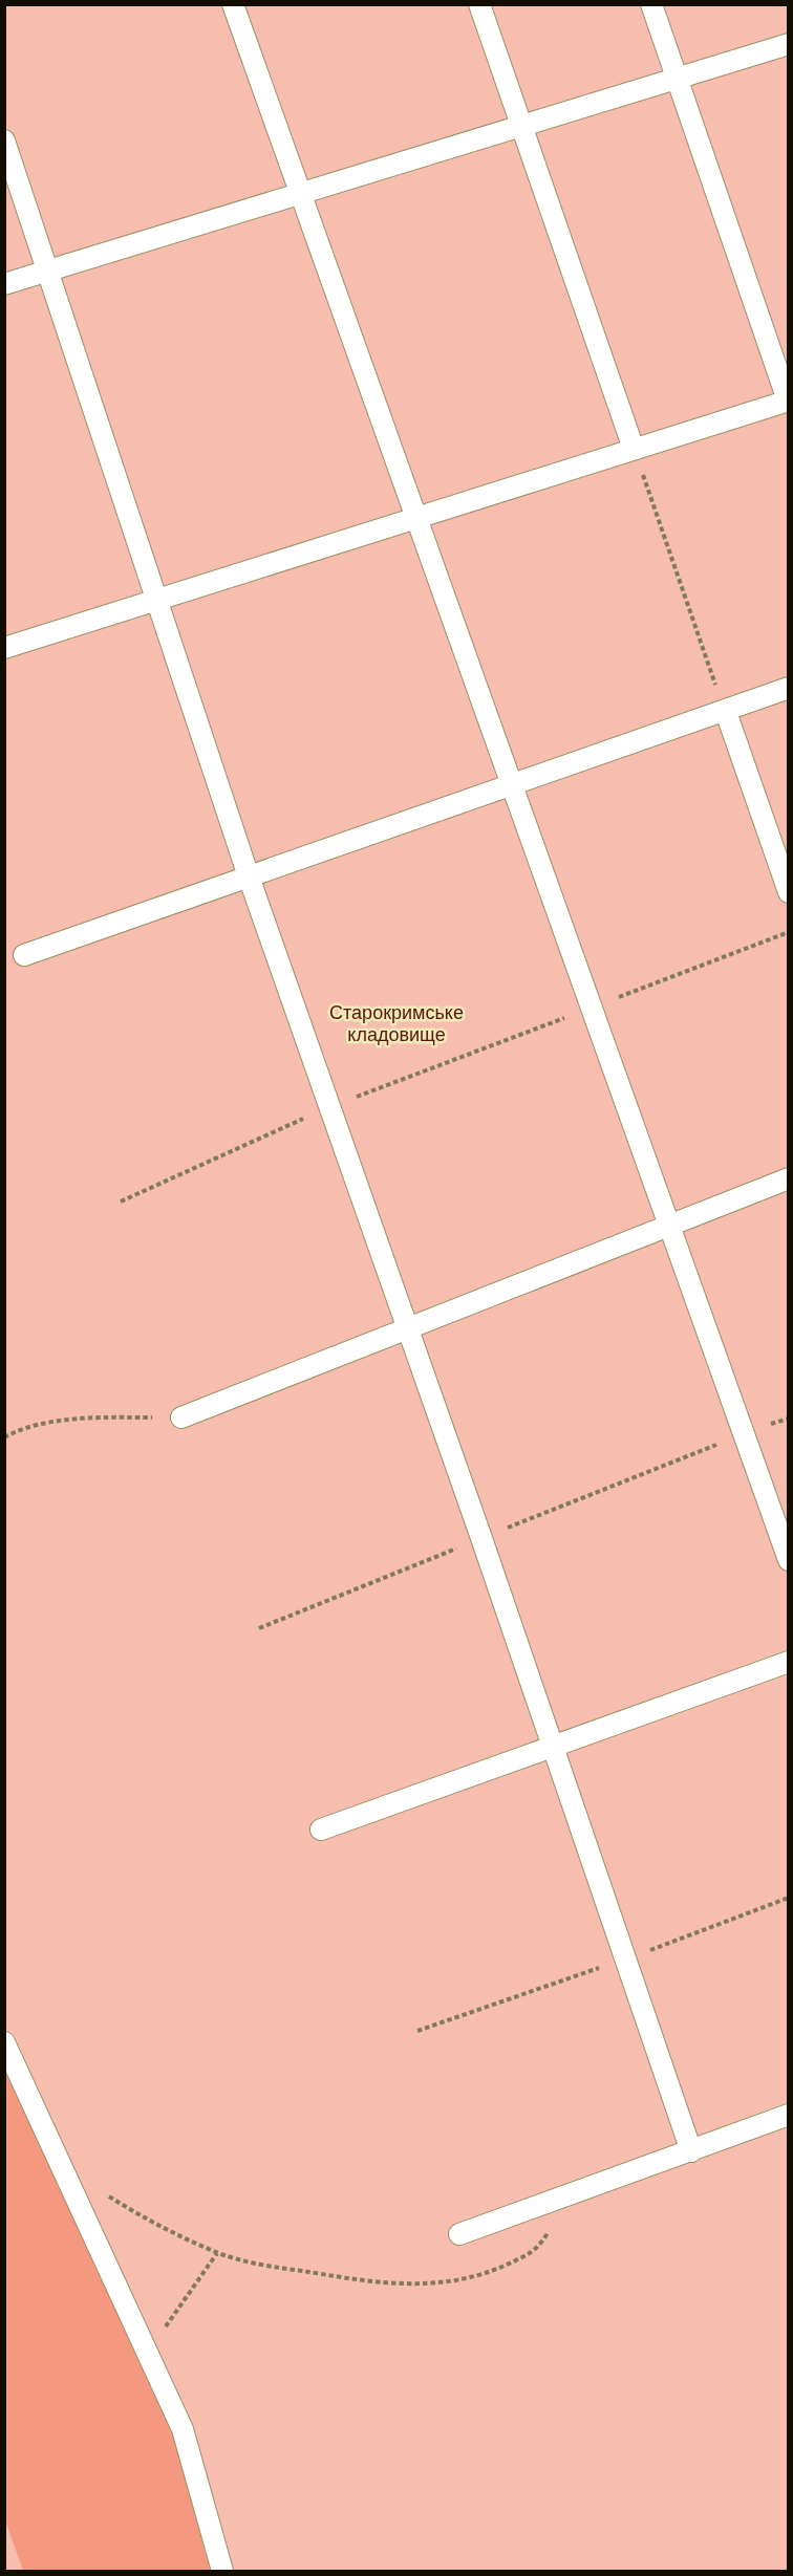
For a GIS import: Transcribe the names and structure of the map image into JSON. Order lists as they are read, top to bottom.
{
  "parks": ["Старокримське кладовище"]
}
